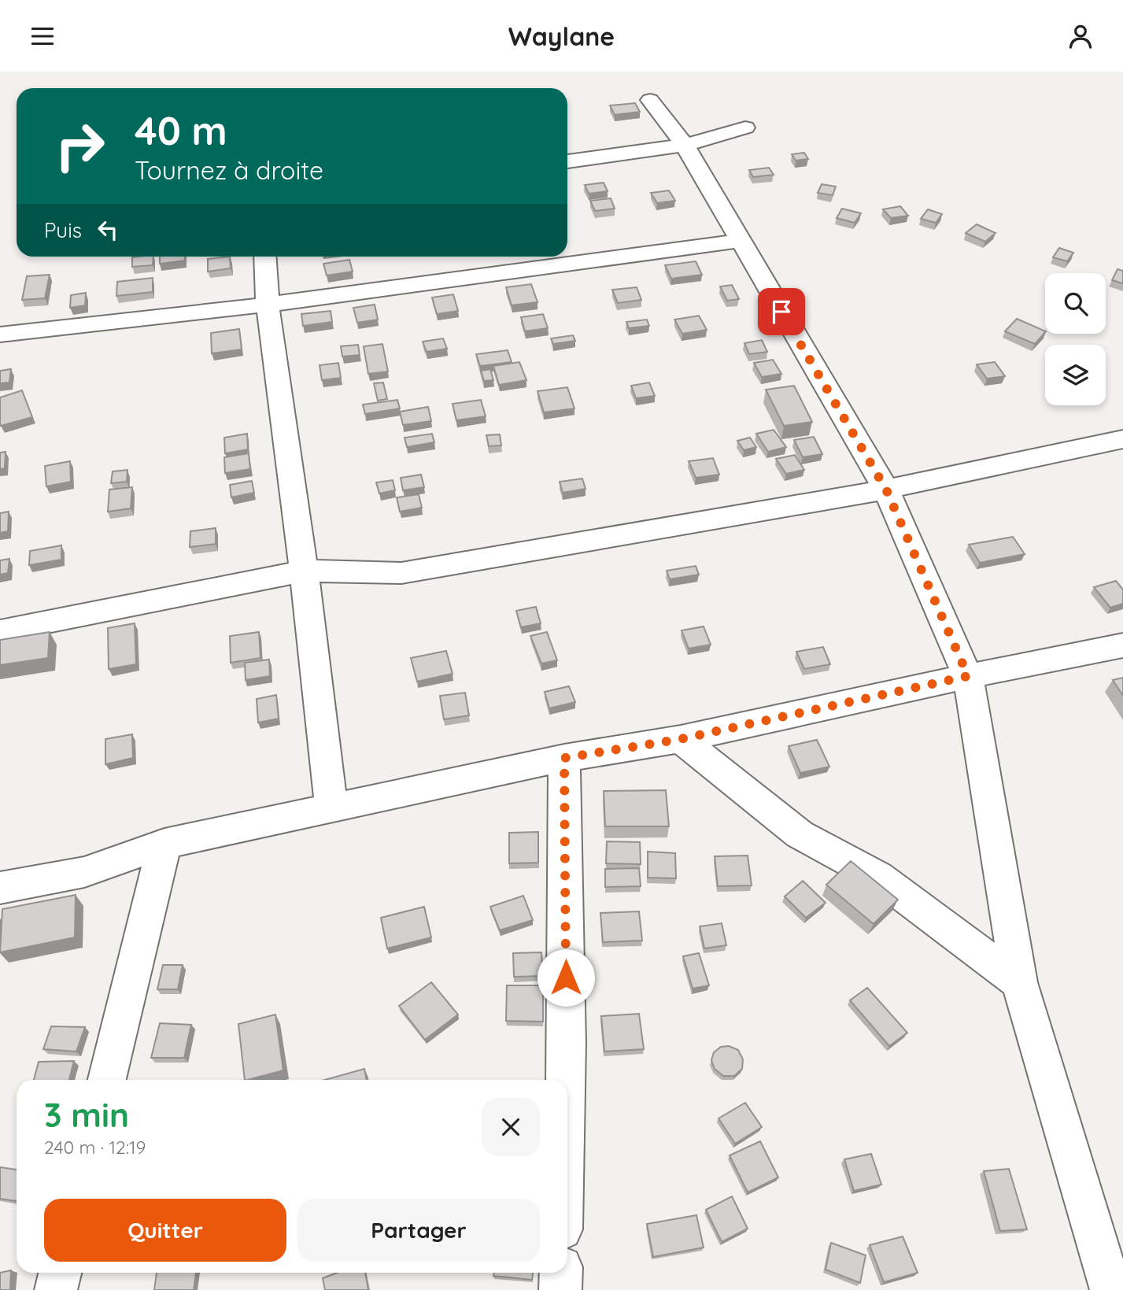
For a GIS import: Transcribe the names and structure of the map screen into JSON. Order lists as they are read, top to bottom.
{
  "page": {
    "header": "Waylane",
    "turn": ["40 m", "Tournez à droite"],
    "then": "Puis",
    "heading": ["3 min", "240 m · 12:19"],
    "buttons": ["Quitter", "Partager"]
  }
}
